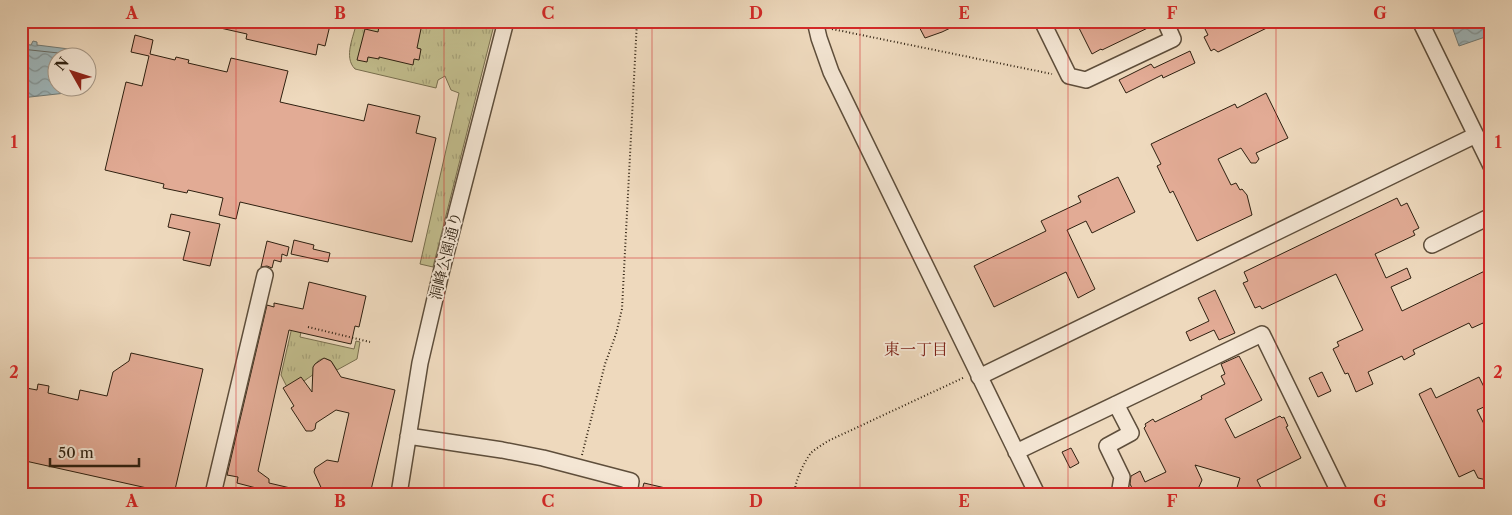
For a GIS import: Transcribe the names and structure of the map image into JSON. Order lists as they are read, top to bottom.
{
  "streets": {
    "street": ["洞峰公園通り"]
  },
  "districts": ["東一丁目"],
  "scale_bar": "50 m",
  "north": "top left",
  "grid": {
    "columns": [
      "A",
      "B",
      "C",
      "D",
      "E",
      "F",
      "G"
    ],
    "rows": ["1", "2"]
  }
}
